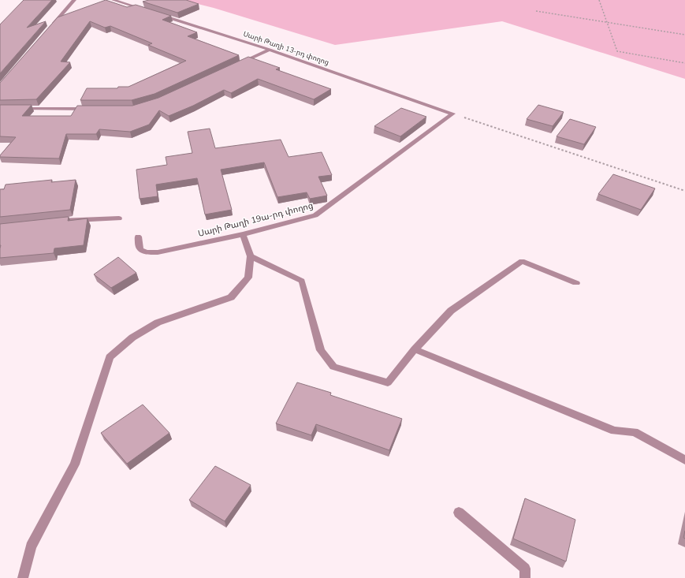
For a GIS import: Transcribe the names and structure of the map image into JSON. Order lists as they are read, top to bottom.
{
  "streets": {
    "street": ["Սարի Թաղի 13-րդ փողոց", "Սարի Թաղի 19ա-րդ փողոց"]
  },
  "crossings": [
    ["Սարի Թաղի 13-րդ փողոց", "Սարի Թաղի 19ա-րդ փողոց"]
  ]
}
